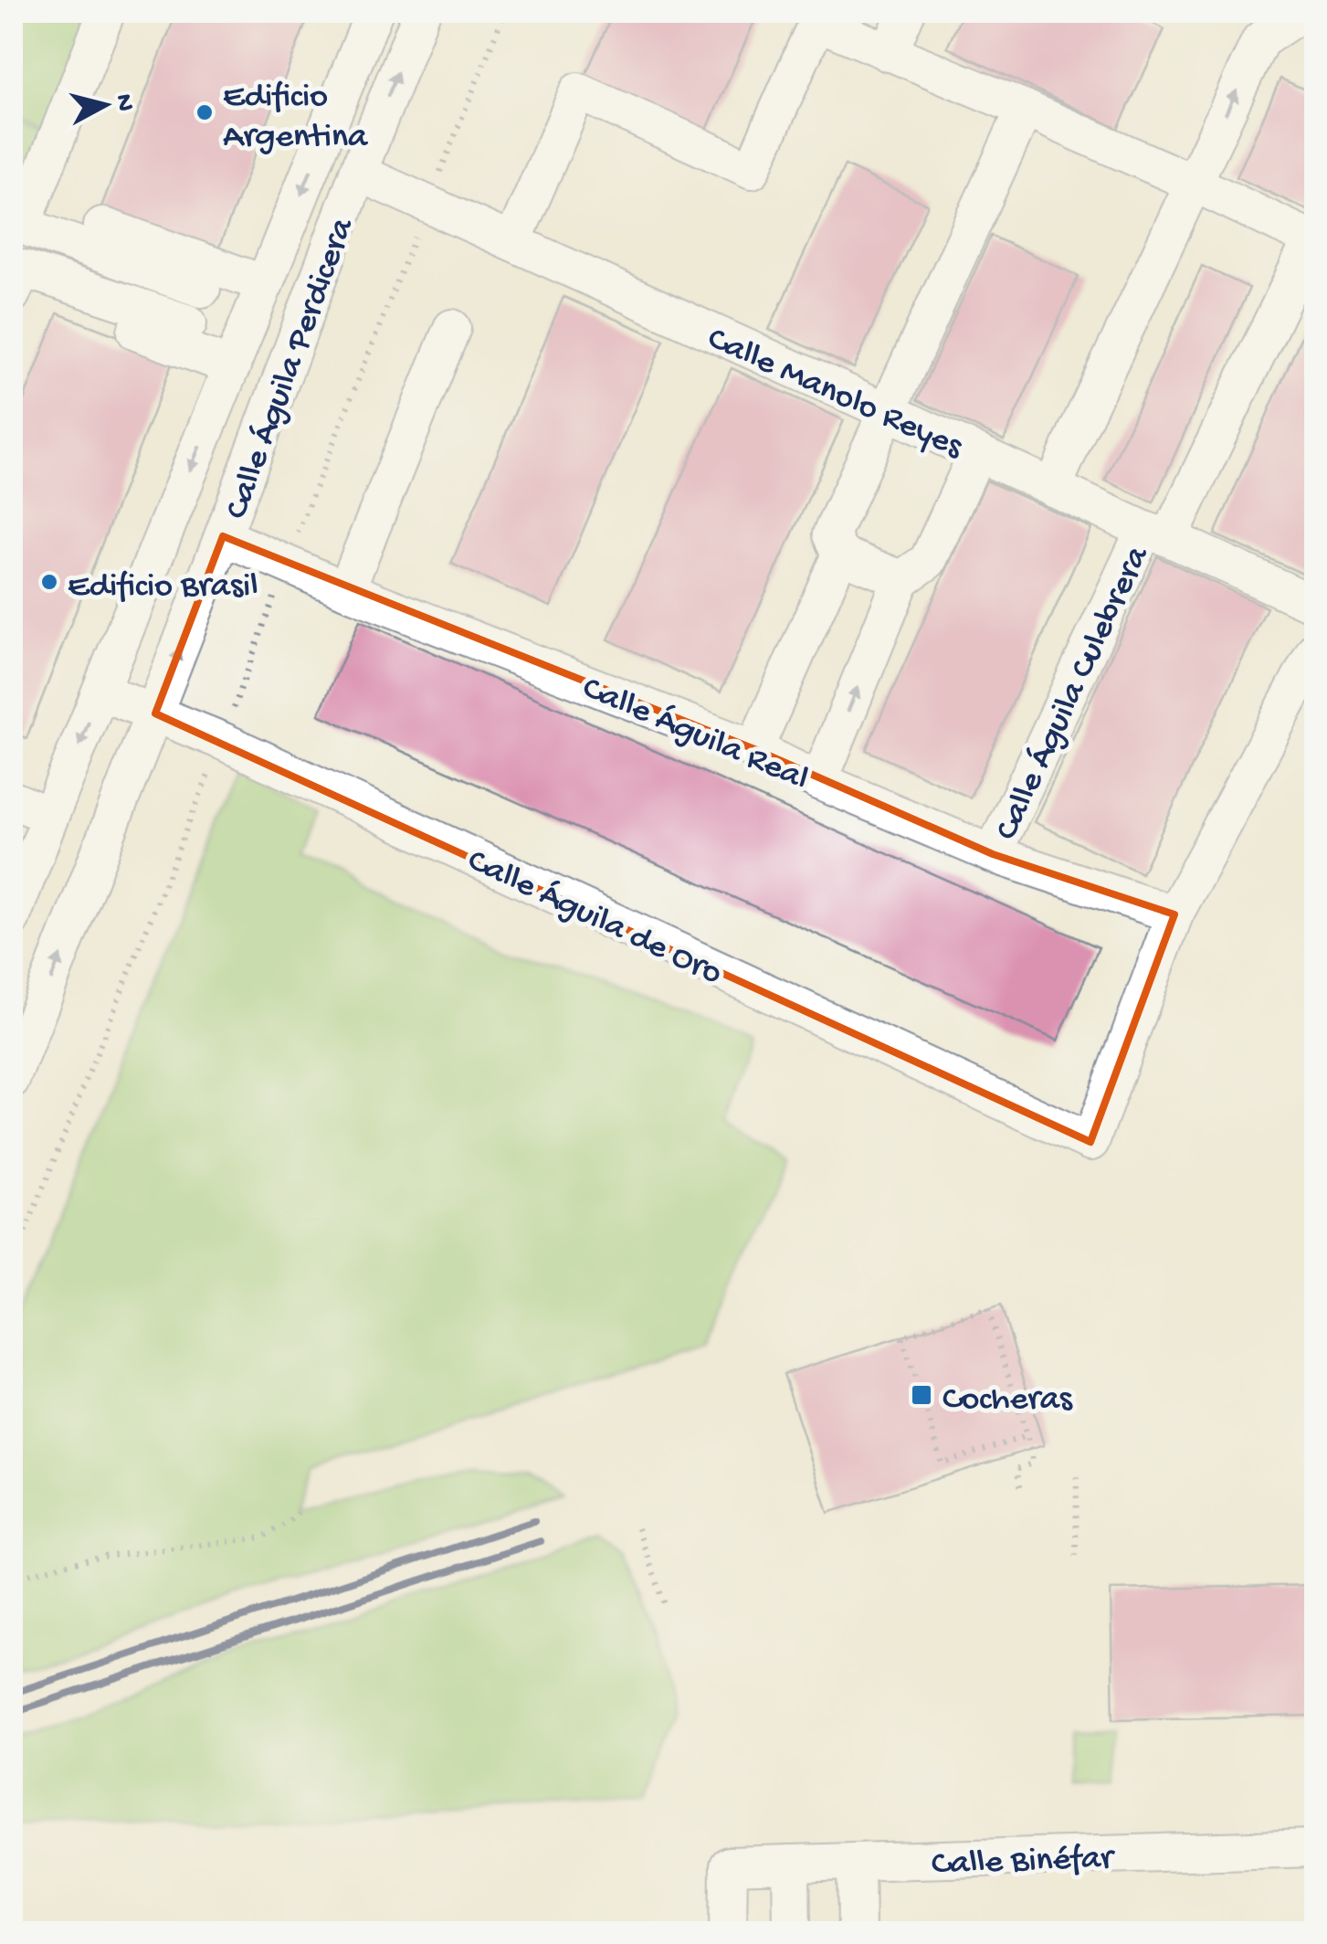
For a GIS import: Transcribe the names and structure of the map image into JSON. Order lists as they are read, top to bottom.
{
  "streets": {
    "street": [
      "Calle Águila Perdicera",
      "Calle Manolo Reyes",
      "Calle Águila Culebrera",
      "Calle Águila Real",
      "Calle Águila de Oro",
      "Calle Binéfar"
    ]
  },
  "crossings": [
    ["Calle Águila Perdicera", "Calle Manolo Reyes"],
    ["Calle Águila Perdicera", "Calle Águila Real"],
    ["Calle Águila Perdicera", "Calle Águila de Oro"],
    ["Calle Manolo Reyes", "Calle Águila Culebrera"],
    ["Calle Águila Culebrera", "Calle Águila Real"],
    ["Calle Águila Real", "Calle Águila de Oro"]
  ],
  "places": {
    "other": ["Edificio Argentina", "Edificio Brasil"],
    "transit": ["Cocheras"]
  },
  "north": "right"
}
